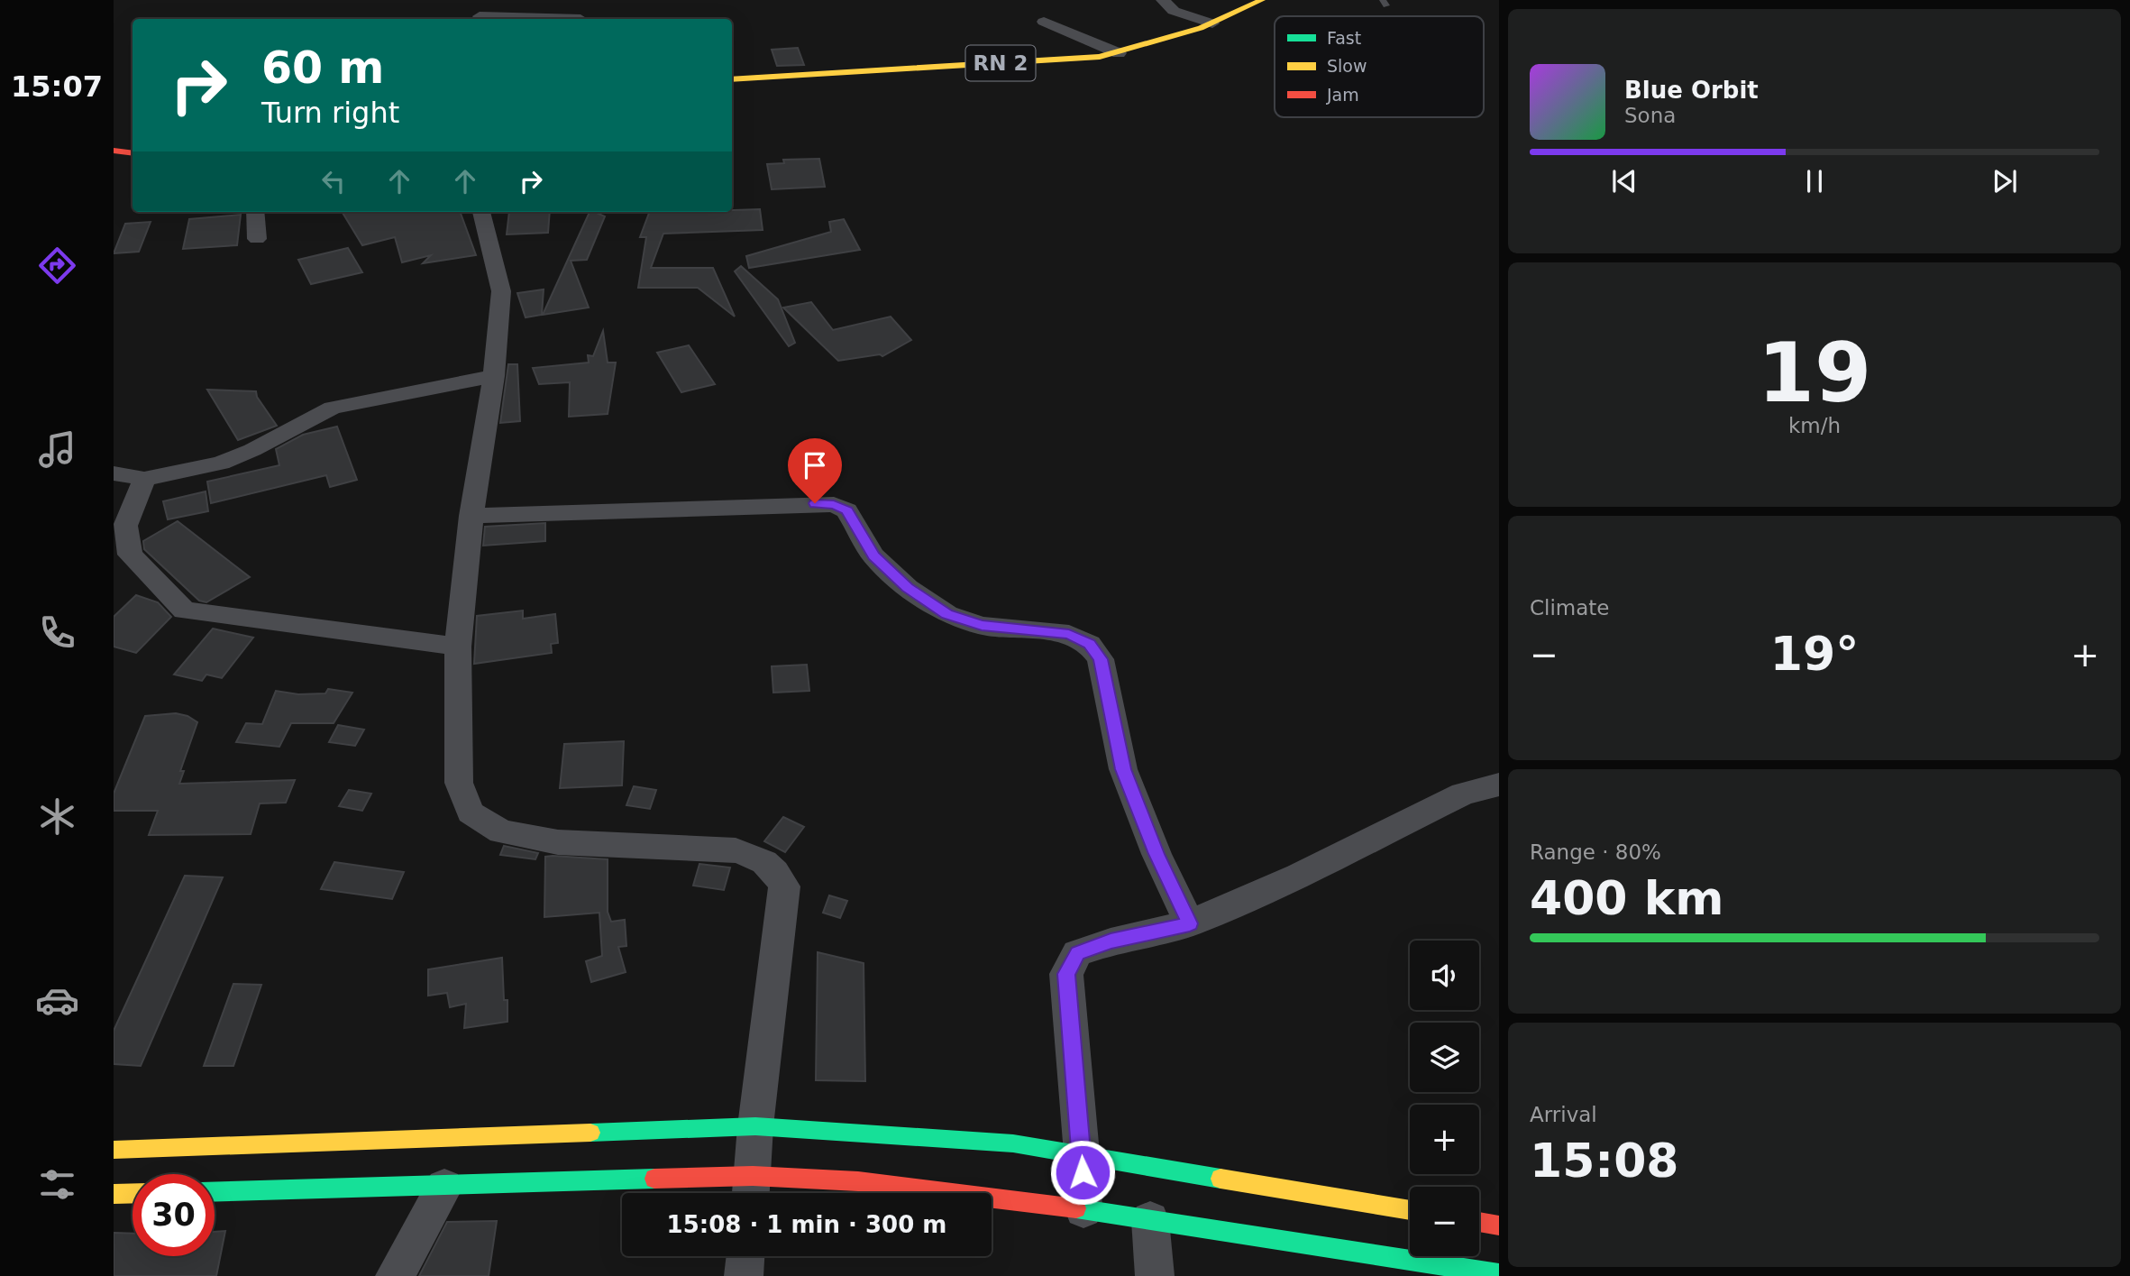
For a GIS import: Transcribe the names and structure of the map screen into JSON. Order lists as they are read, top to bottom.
{
  "streets": {
    "main road": ["RN 2"]
  },
  "legend": ["Fast", "Slow", "Jam"],
  "page": {
    "tabs": "15:07",
    "turn": ["60 m", "Turn right"],
    "song": ["Blue Orbit", "Sona"],
    "tile": [
      ["19", "km/h"],
      "Climate",
      ["Range · 80%", "400 km"],
      ["Arrival", "15:08"]
    ],
    "heat": ["−", "19°", "+"],
    "map_buttons": ["+", "−"],
    "limit": "30",
    "trip": "15:08 · 1 min · 300 m"
  }
}
